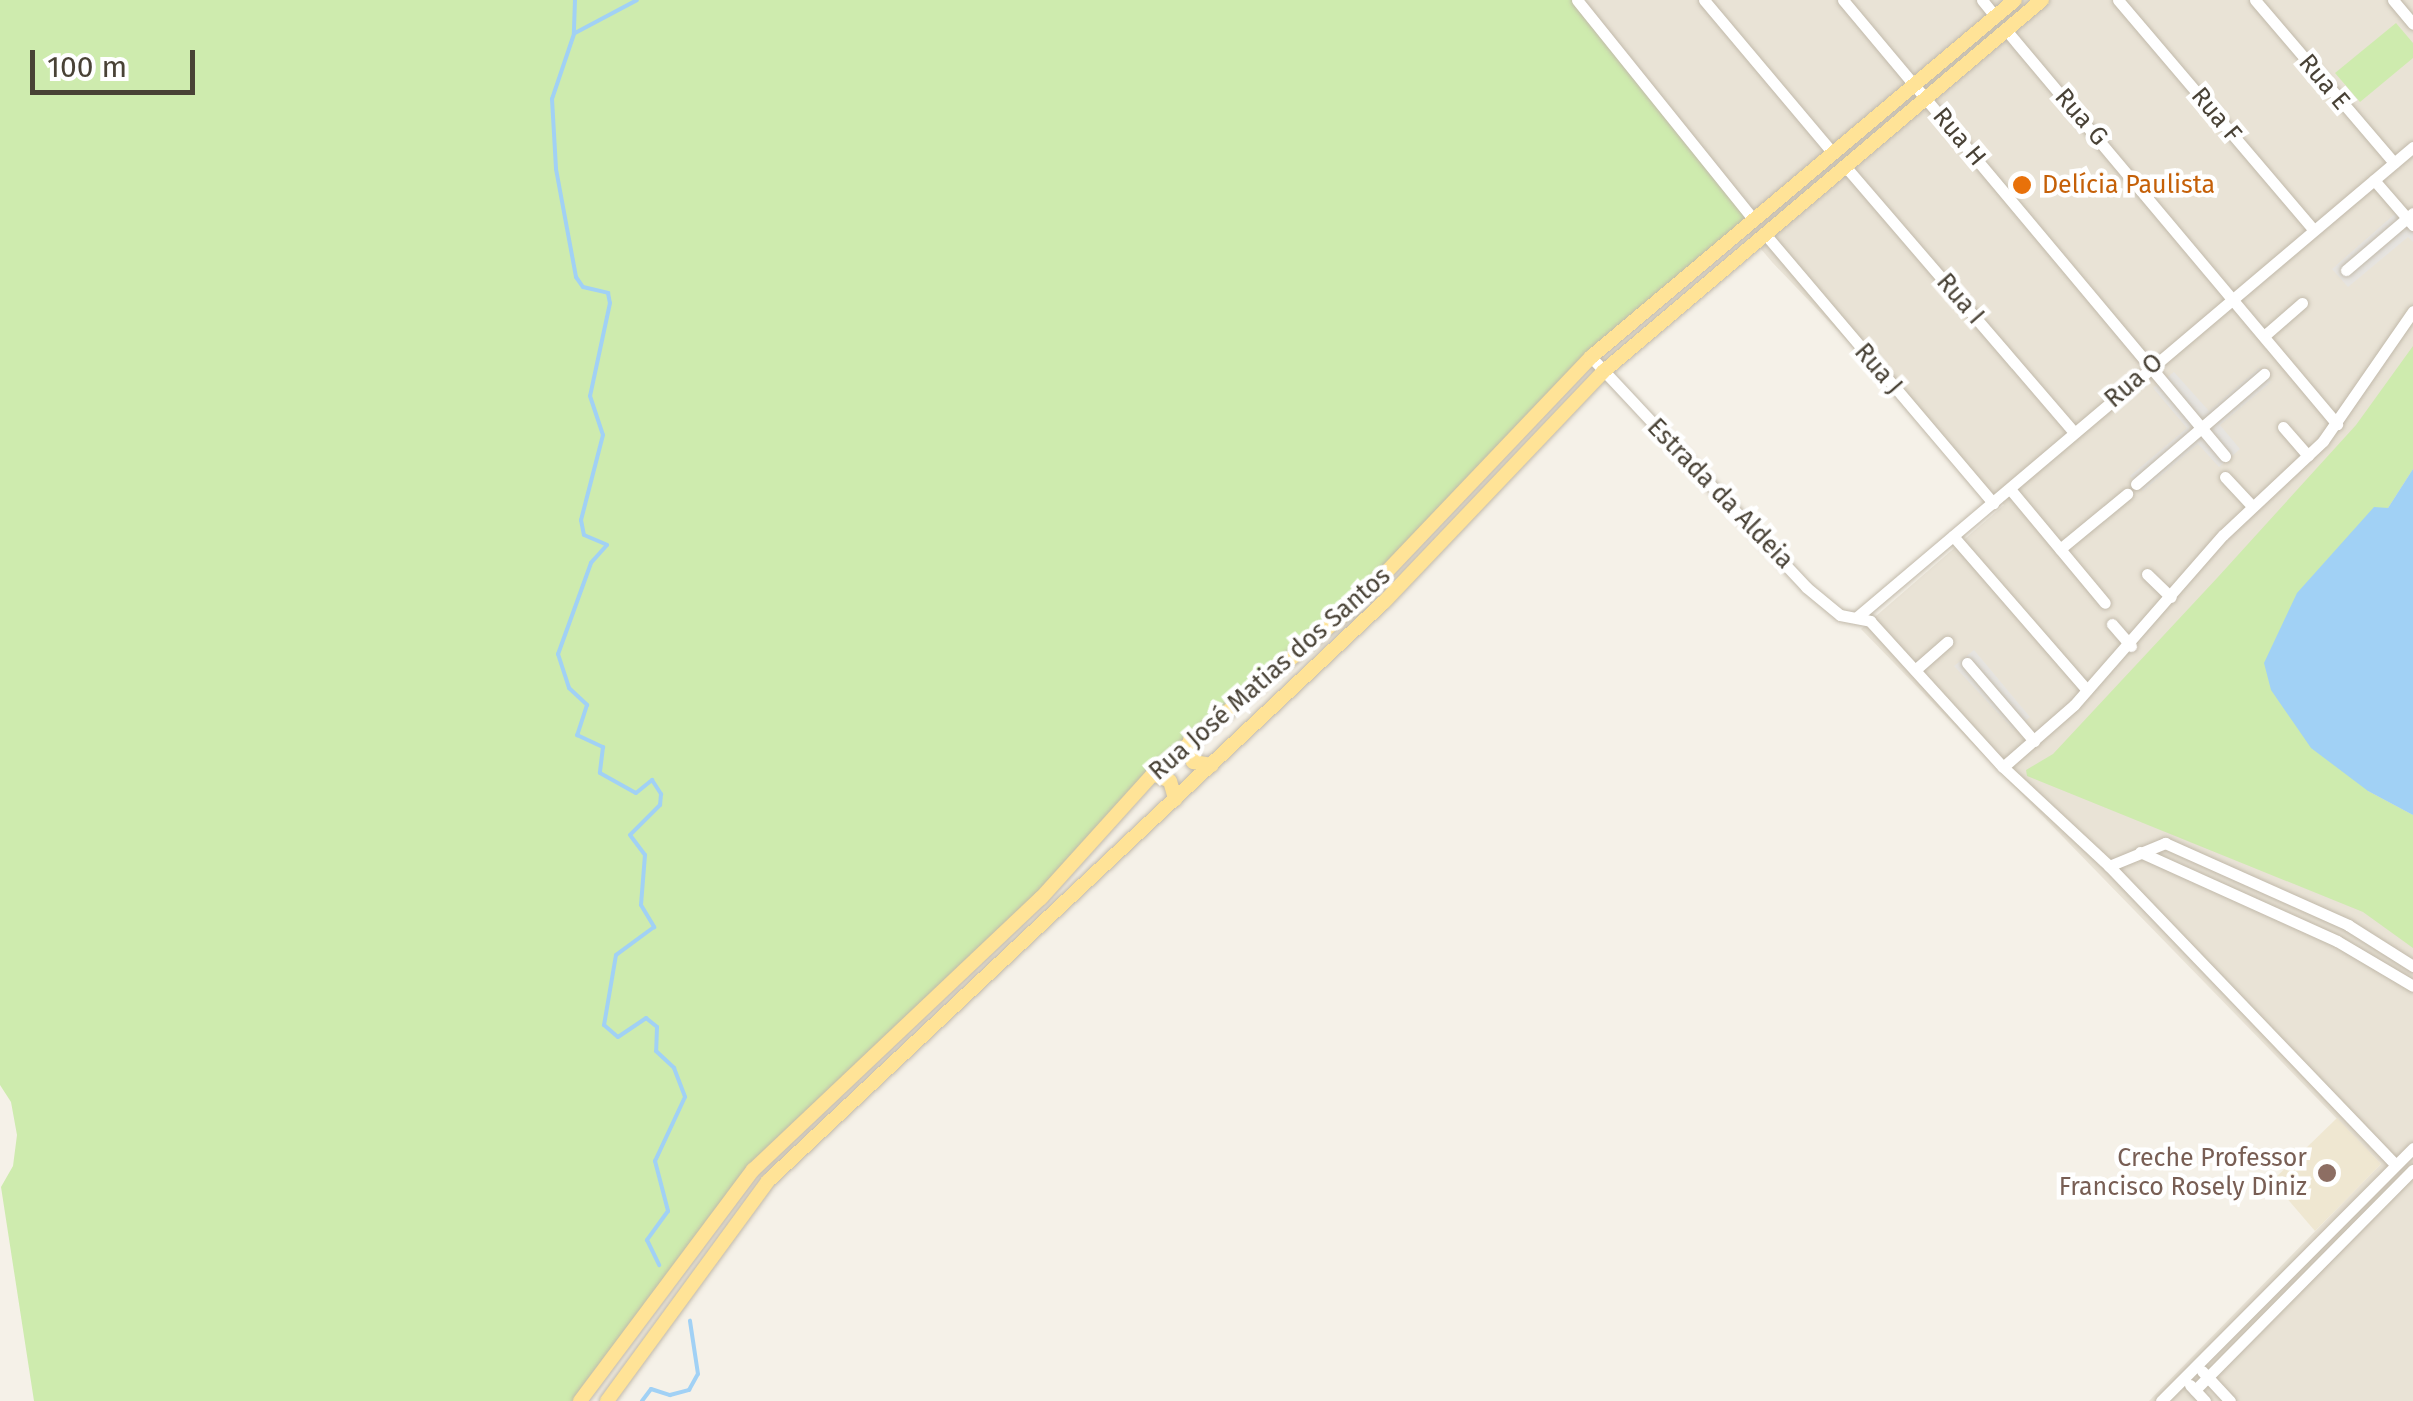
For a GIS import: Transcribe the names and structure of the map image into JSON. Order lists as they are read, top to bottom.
{
  "streets": {
    "main road": ["Rua José Matias dos Santos"],
    "street": [
      "Rua E",
      "Rua F",
      "Rua G",
      "Rua H",
      "Rua I",
      "Rua J",
      "Rua O",
      "Estrada da Aldeia"
    ]
  },
  "crossings": [
    ["Rua E", "Rua O"],
    ["Rua F", "Rua O"],
    ["Rua G", "Rua O"],
    ["Rua G", "Rua José Matias dos Santos"],
    ["Rua H", "Rua O"],
    ["Rua H", "Rua José Matias dos Santos"],
    ["Rua I", "Rua O"],
    ["Rua I", "Rua José Matias dos Santos"],
    ["Rua J", "Rua O"],
    ["Rua J", "Rua José Matias dos Santos"],
    ["Rua O", "Estrada da Aldeia"],
    ["Estrada da Aldeia", "Rua José Matias dos Santos"]
  ],
  "places": ["Delícia Paulista", "Creche Professor Francisco Rosely Diniz"],
  "scale_bar": "100 m"
}
